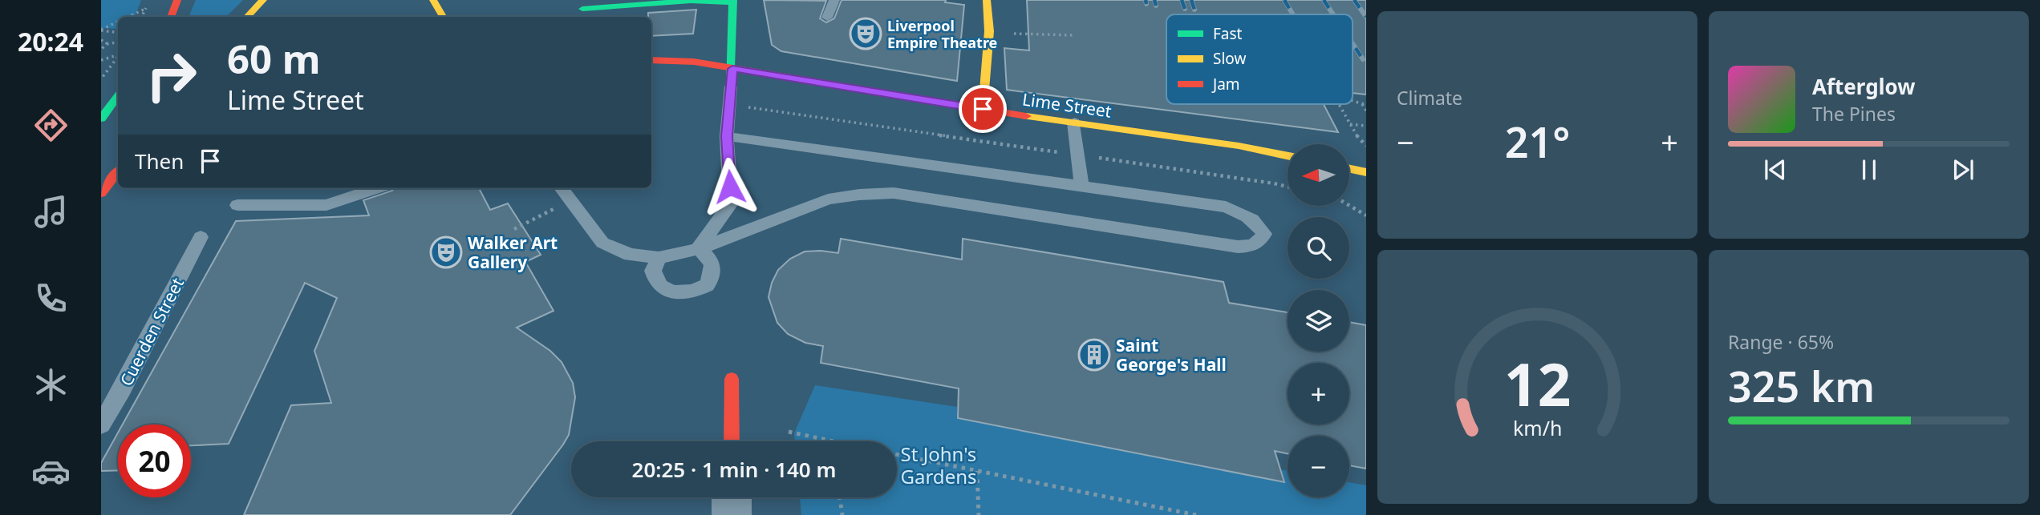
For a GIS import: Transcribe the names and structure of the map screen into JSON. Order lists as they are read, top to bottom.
{
  "streets": {
    "main road": ["Lime Street"],
    "lane": ["Cuerden Street"]
  },
  "parks": ["St John's Gardens"],
  "places": {
    "theatre": ["Liverpool Empire Theatre", "Walker Art Gallery"],
    "building": ["Saint George's Hall"]
  },
  "legend": ["Fast", "Slow", "Jam"],
  "north": "left",
  "page": {
    "tabs": "20:24",
    "tile": [
      "Climate",
      ["Range · 65%", "325 km"]
    ],
    "turn": ["60 m", "Lime Street"],
    "song": ["Afterglow", "The Pines"],
    "heat": ["−", "21°", "+"],
    "then": "Then",
    "map_buttons": ["+", "−"],
    "limit": "20",
    "trip": "20:25 · 1 min · 140 m",
    "gauge": ["12", "km/h"]
  }
}
